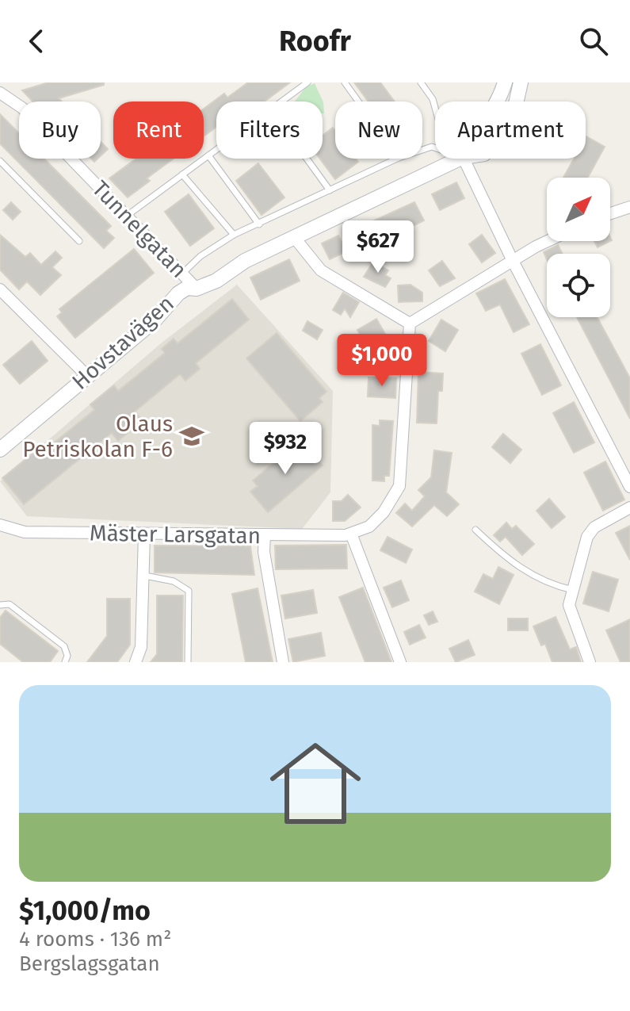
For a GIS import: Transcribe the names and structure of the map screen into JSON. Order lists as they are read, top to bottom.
{
  "streets": {
    "street": ["Tunnelgatan", "Hovstavägen", "Mäster Larsgatan"]
  },
  "crossings": [
    ["Tunnelgatan", "Hovstavägen"]
  ],
  "places": {
    "school or university": ["Olaus Petriskolan F-6"]
  },
  "north": "top right",
  "page": {
    "header": "Roofr",
    "chip": [
      "Buy",
      "Rent",
      "Filters",
      "New",
      "Apartment"
    ],
    "price": ["$627", "$1,000", "$932"],
    "list": [
      {
        "name": "$1,000/mo",
        "note": "4 rooms · 136 m² · Bergslagsgatan"
      }
    ]
  }
}
